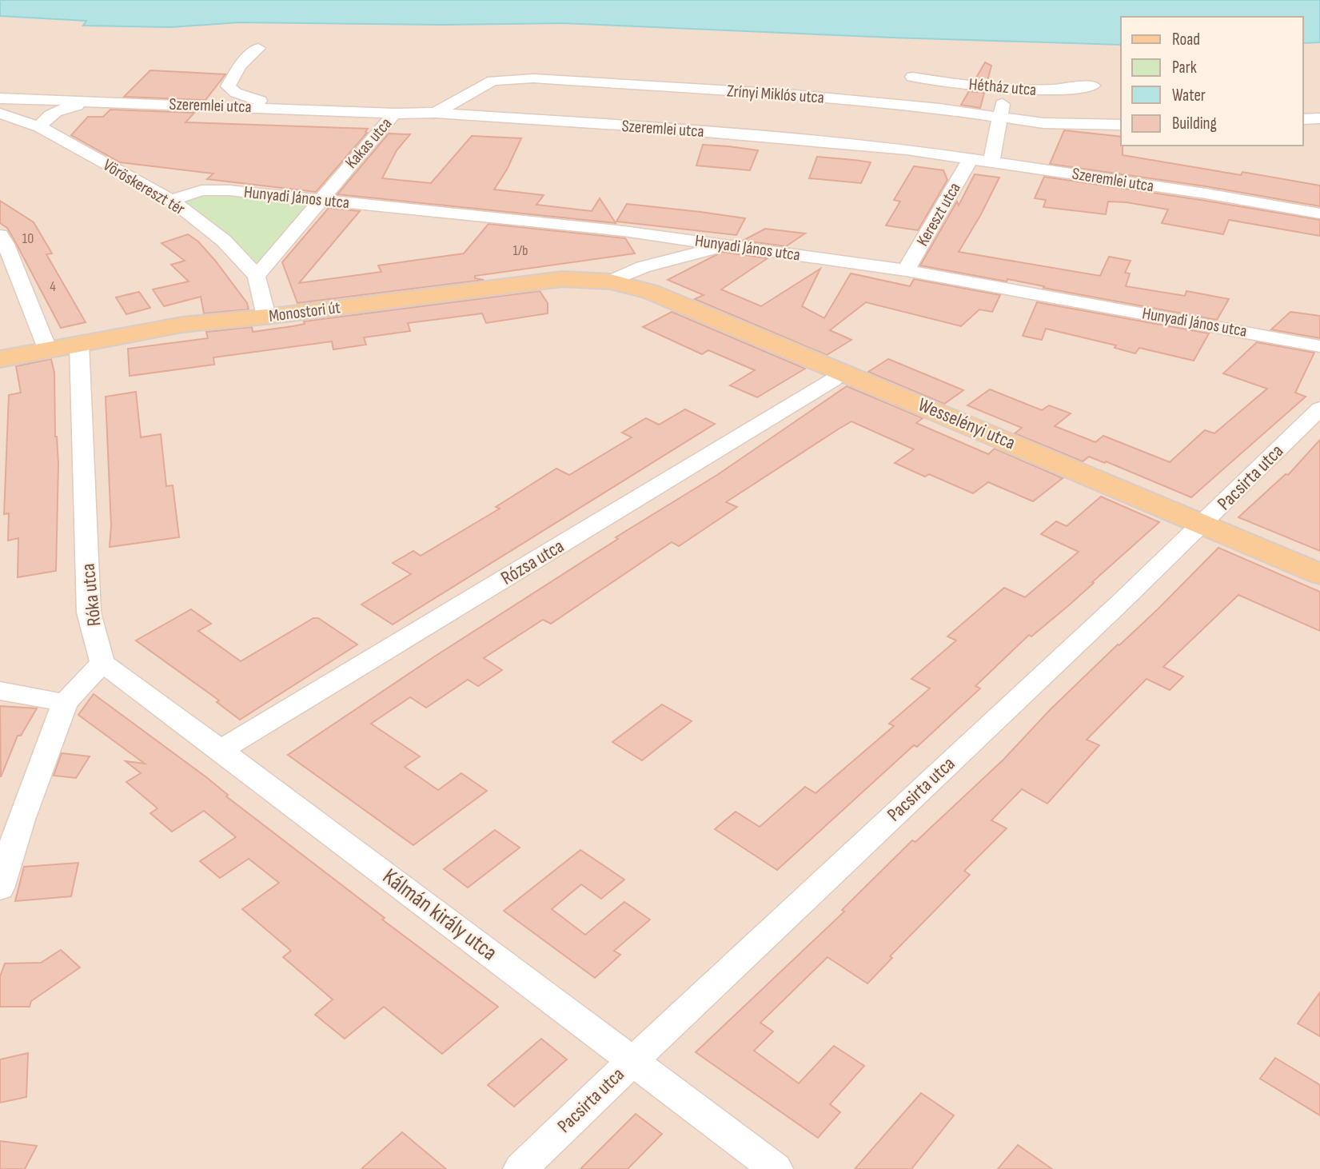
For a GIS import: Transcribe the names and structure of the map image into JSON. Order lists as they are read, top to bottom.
{
  "streets": {
    "main road": ["Monostori út", "Wesselényi utca"],
    "street": [
      "Hétház utca",
      "Zrínyi Miklós utca",
      "Szeremlei utca",
      "Kakas utca",
      "Vöröskereszt tér",
      "Hunyadi János utca",
      "Kereszt utca",
      "Pacsirta utca",
      "Rózsa utca",
      "Róka utca",
      "Kálmán király utca"
    ]
  },
  "crossings": [
    ["Zrínyi Miklós utca", "Szeremlei utca"],
    ["Szeremlei utca", "Kakas utca"],
    ["Szeremlei utca", "Kereszt utca"],
    ["Kakas utca", "Vöröskereszt tér"],
    ["Kakas utca", "Hunyadi János utca"],
    ["Vöröskereszt tér", "Hunyadi János utca"],
    ["Hunyadi János utca", "Kereszt utca"],
    ["Monostori út", "Wesselényi utca"],
    ["Monostori út", "Róka utca"],
    ["Wesselényi utca", "Pacsirta utca"],
    ["Wesselényi utca", "Rózsa utca"],
    ["Pacsirta utca", "Kálmán király utca"],
    ["Rózsa utca", "Kálmán király utca"],
    ["Róka utca", "Kálmán király utca"]
  ],
  "house_numbers": ["10", "1/b", "4"],
  "legend": [
    "Road",
    "Park",
    "Water",
    "Building"
  ]
}
